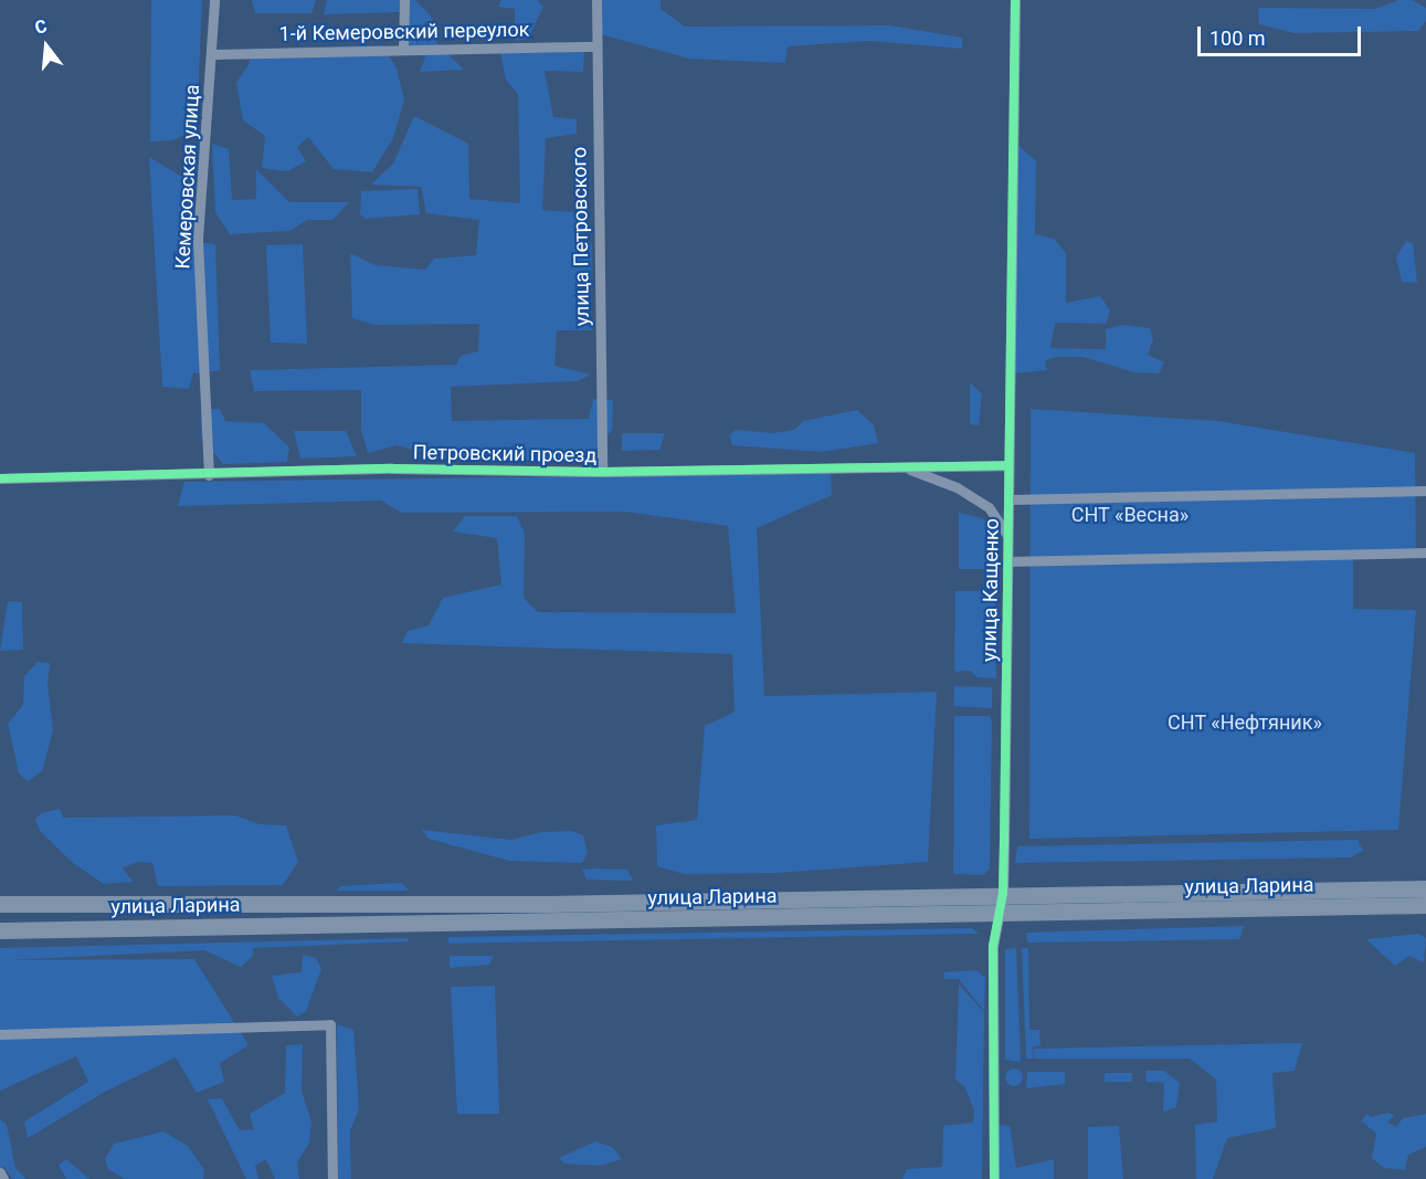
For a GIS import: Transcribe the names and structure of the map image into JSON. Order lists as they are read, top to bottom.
{
  "streets": {
    "main road": ["улица Ларина"],
    "street": [
      "1-й Кемеровский переулок",
      "Кемеровская улица",
      "улица Петровского",
      "Петровский проезд",
      "улица Кащенко"
    ]
  },
  "crossings": [
    ["1-й Кемеровский переулок", "Кемеровская улица"],
    ["1-й Кемеровский переулок", "улица Петровского"],
    ["Кемеровская улица", "Петровский проезд"],
    ["улица Петровского", "Петровский проезд"],
    ["Петровский проезд", "улица Кащенко"],
    ["улица Кащенко", "улица Ларина"]
  ],
  "parks": ["СНТ «Весна»", "СНТ «Нефтяник»"],
  "scale_bar": "100 m",
  "north": "top"
}
